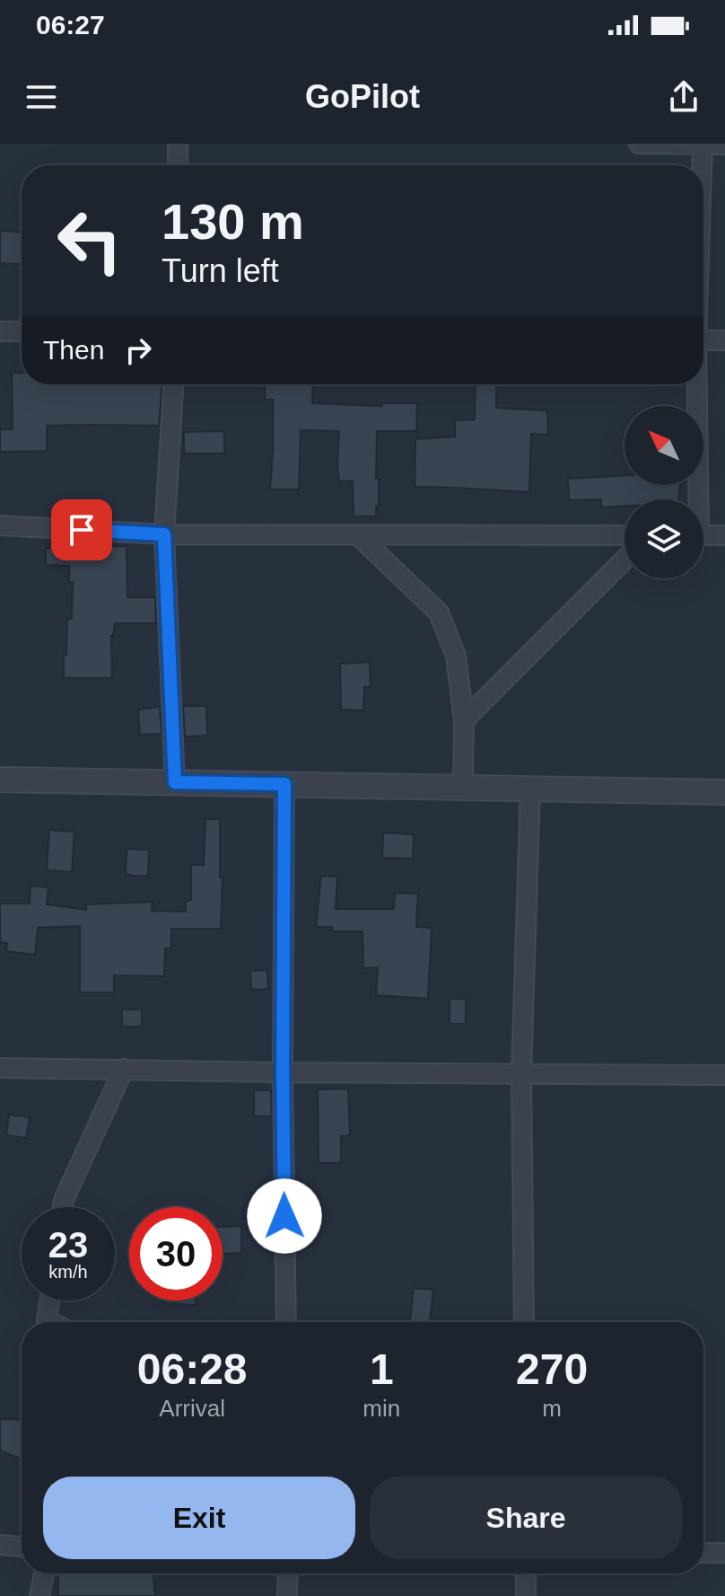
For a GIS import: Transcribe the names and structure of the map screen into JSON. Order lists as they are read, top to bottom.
{
  "north": "top left",
  "page": {
    "status": "06:27",
    "header": "GoPilot",
    "turn": ["130 m", "Turn left"],
    "then": "Then",
    "speed": "23 km/h",
    "limit": "30",
    "eta": [
      "06:28",
      "Arrival",
      "1",
      "min",
      "270",
      "m"
    ],
    "buttons": ["Exit", "Share"]
  }
}
